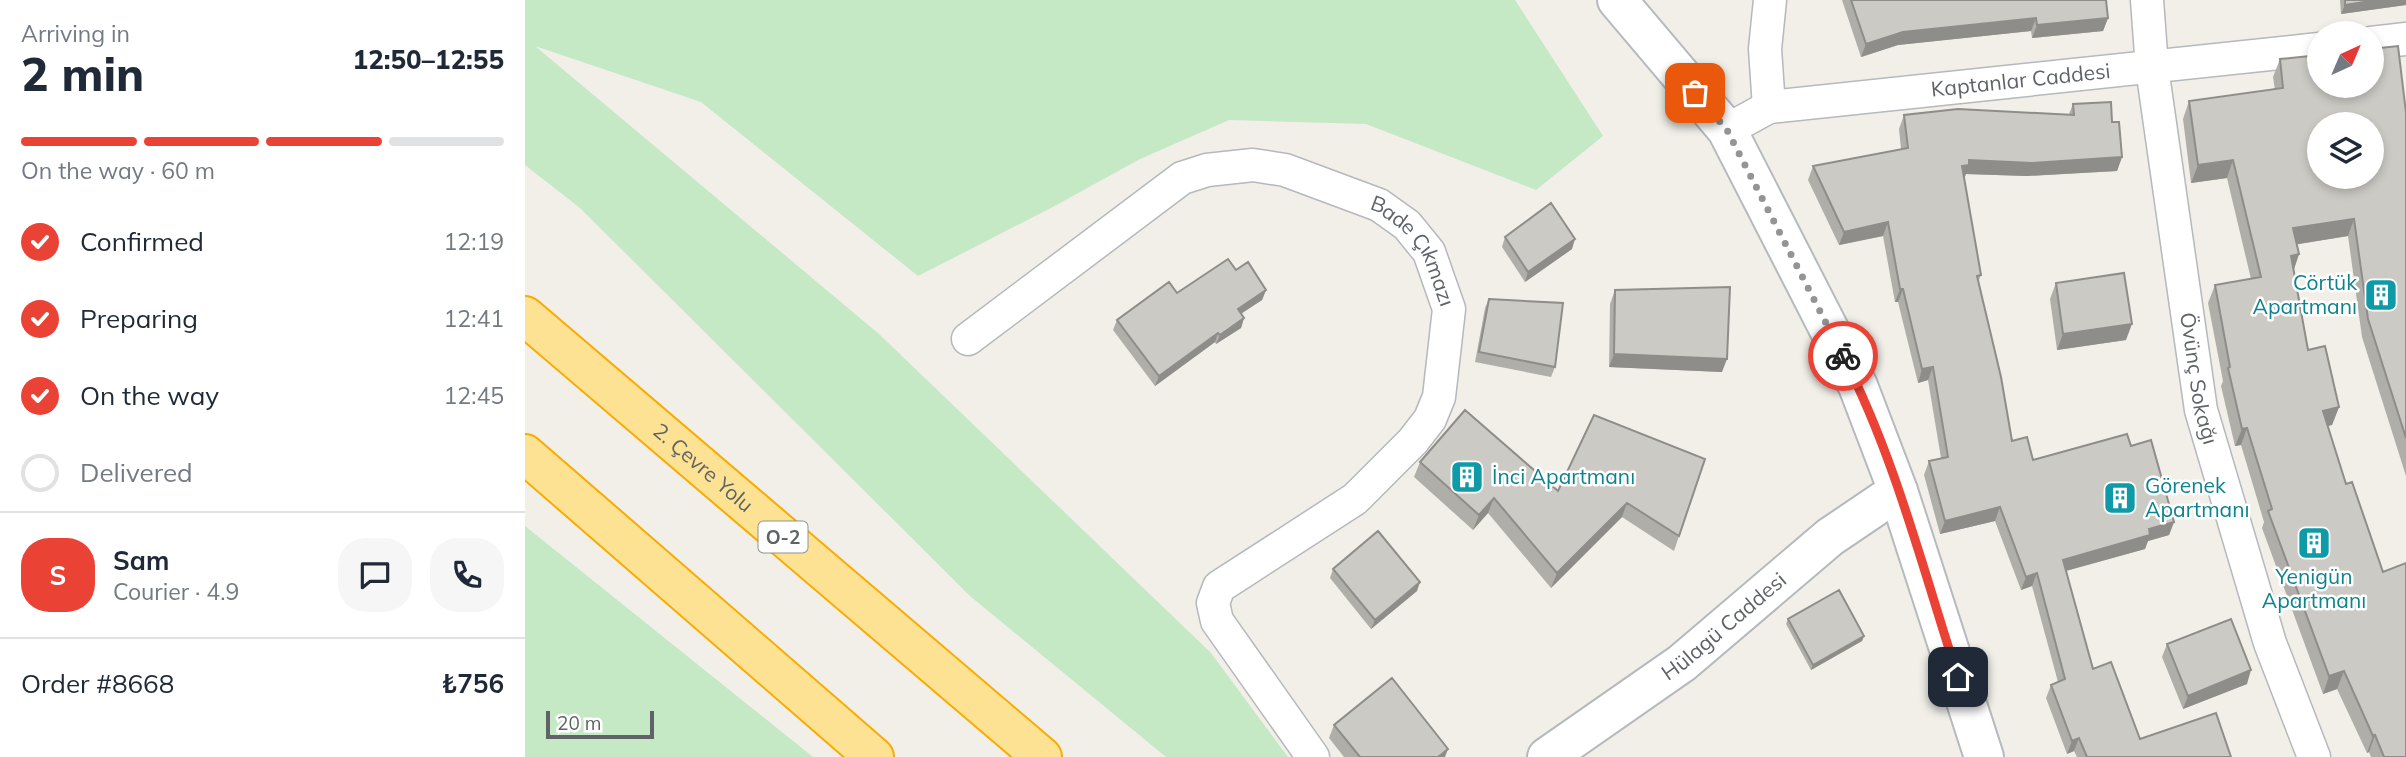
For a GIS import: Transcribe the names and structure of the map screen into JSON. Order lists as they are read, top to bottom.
{
  "streets": {
    "highway": ["2. Çevre Yolu", "O-2"],
    "main road": ["Hülagü Caddesi"],
    "street": ["Kaptanlar Caddesi", "Bade Çıkmazı", "Övünç Sokağı"]
  },
  "crossings": [
    ["Kaptanlar Caddesi", "Övünç Sokağı"]
  ],
  "places": {
    "building": [
      "Cörtük Apartmanı",
      "İnci Apartmanı",
      "Görenek Apartmanı",
      "Yenigün Apartmanı"
    ]
  },
  "scale_bar": "20 m",
  "north": "top right",
  "page": {
    "heading": ["2 min", "Arriving in", "12:50–12:55"],
    "panel": [
      "Sam",
      "Courier · 4.9",
      "Order #8668",
      "₺756"
    ],
    "bar": "On the way · 60 m",
    "list": [
      ["Confirmed", "12:19"],
      ["Preparing", "12:41"],
      ["On the way", "12:45"],
      "Delivered"
    ],
    "round": "S",
    "scale": "20 m"
  }
}
